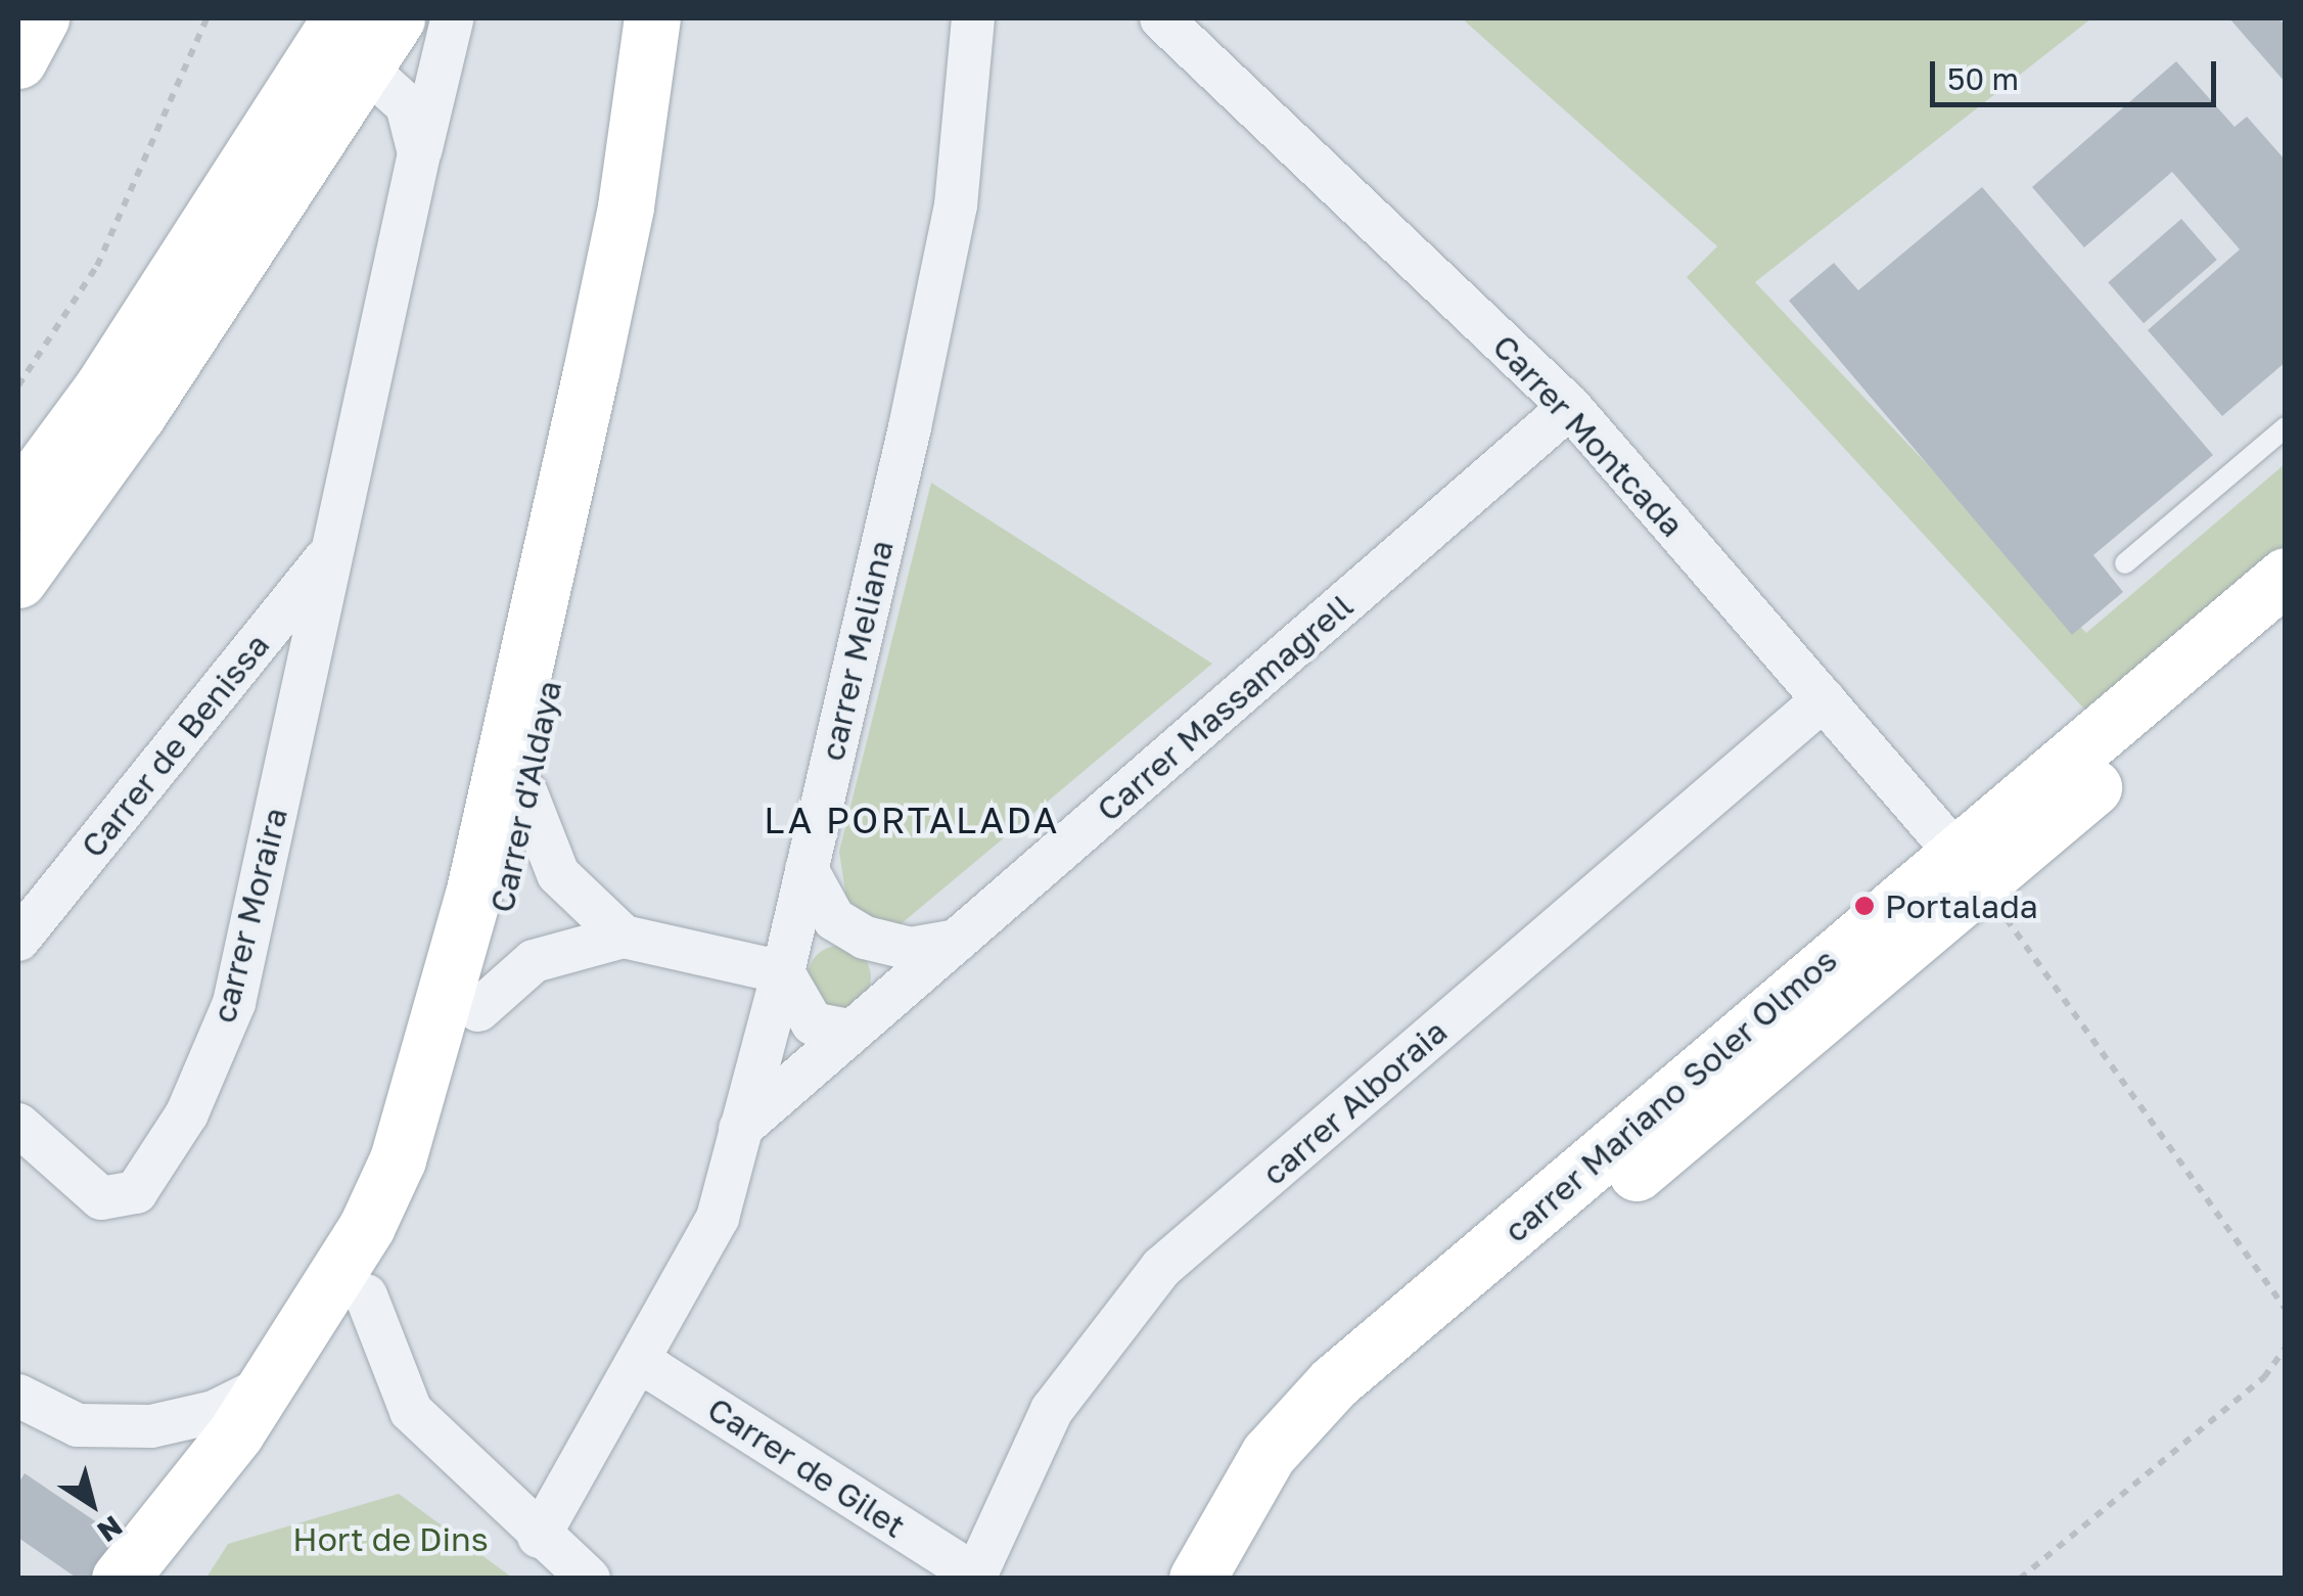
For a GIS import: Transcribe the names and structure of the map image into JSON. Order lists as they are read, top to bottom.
{
  "streets": {
    "main road": ["Carrer d'Aldaya", "carrer Mariano Soler Olmos"],
    "street": [
      "Carrer Montcada",
      "carrer Meliana",
      "Carrer Massamagrell",
      "Carrer de Benissa",
      "carrer Moraira",
      "carrer Alboraia",
      "Carrer de Gilet"
    ]
  },
  "crossings": [
    ["Carrer Montcada", "Carrer Massamagrell"],
    ["Carrer Montcada", "carrer Mariano Soler Olmos"],
    ["Carrer Montcada", "carrer Alboraia"],
    ["carrer Meliana", "Carrer Massamagrell"],
    ["carrer Meliana", "Carrer de Gilet"],
    ["Carrer de Benissa", "carrer Moraira"],
    ["carrer Alboraia", "Carrer de Gilet"]
  ],
  "districts": ["LA PORTALADA"],
  "parks": ["Hort de Dins"],
  "places": ["Portalada"],
  "scale_bar": "50 m",
  "north": "bottom right"
}
